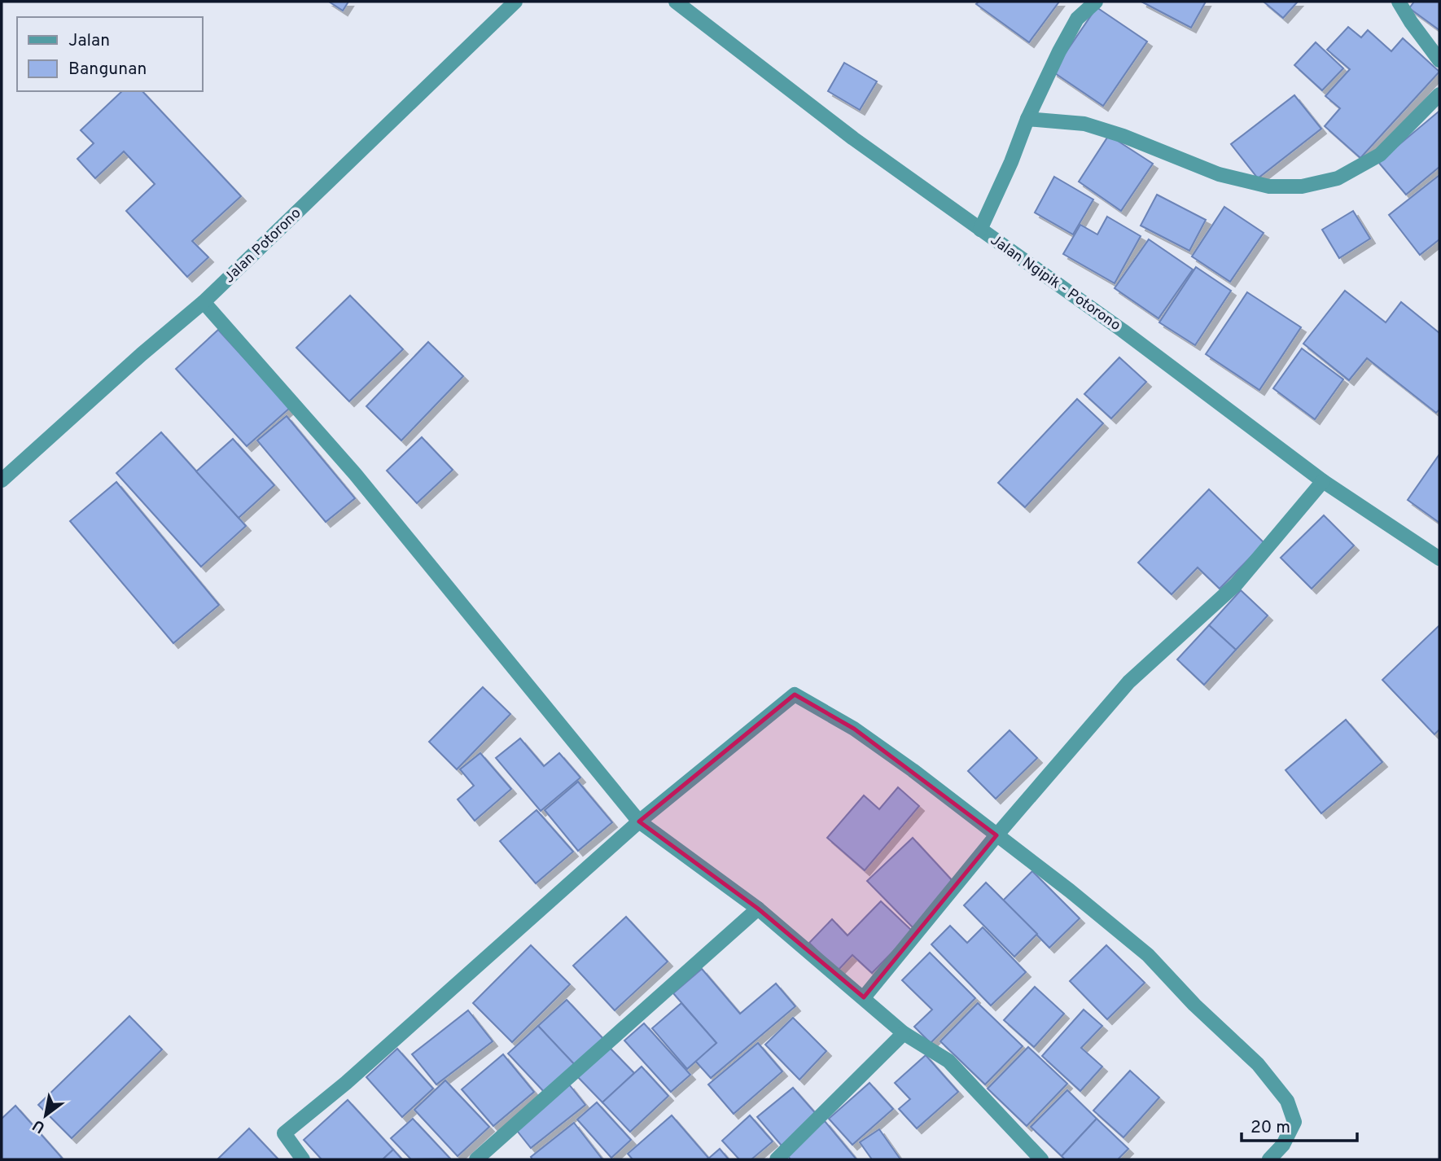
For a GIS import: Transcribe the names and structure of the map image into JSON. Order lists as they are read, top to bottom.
{
  "streets": {
    "street": ["Jalan Potorono", "Jalan Ngipik - Potorono"]
  },
  "legend": ["Jalan", "Bangunan"],
  "scale_bar": "20 m",
  "north": "bottom left"
}
